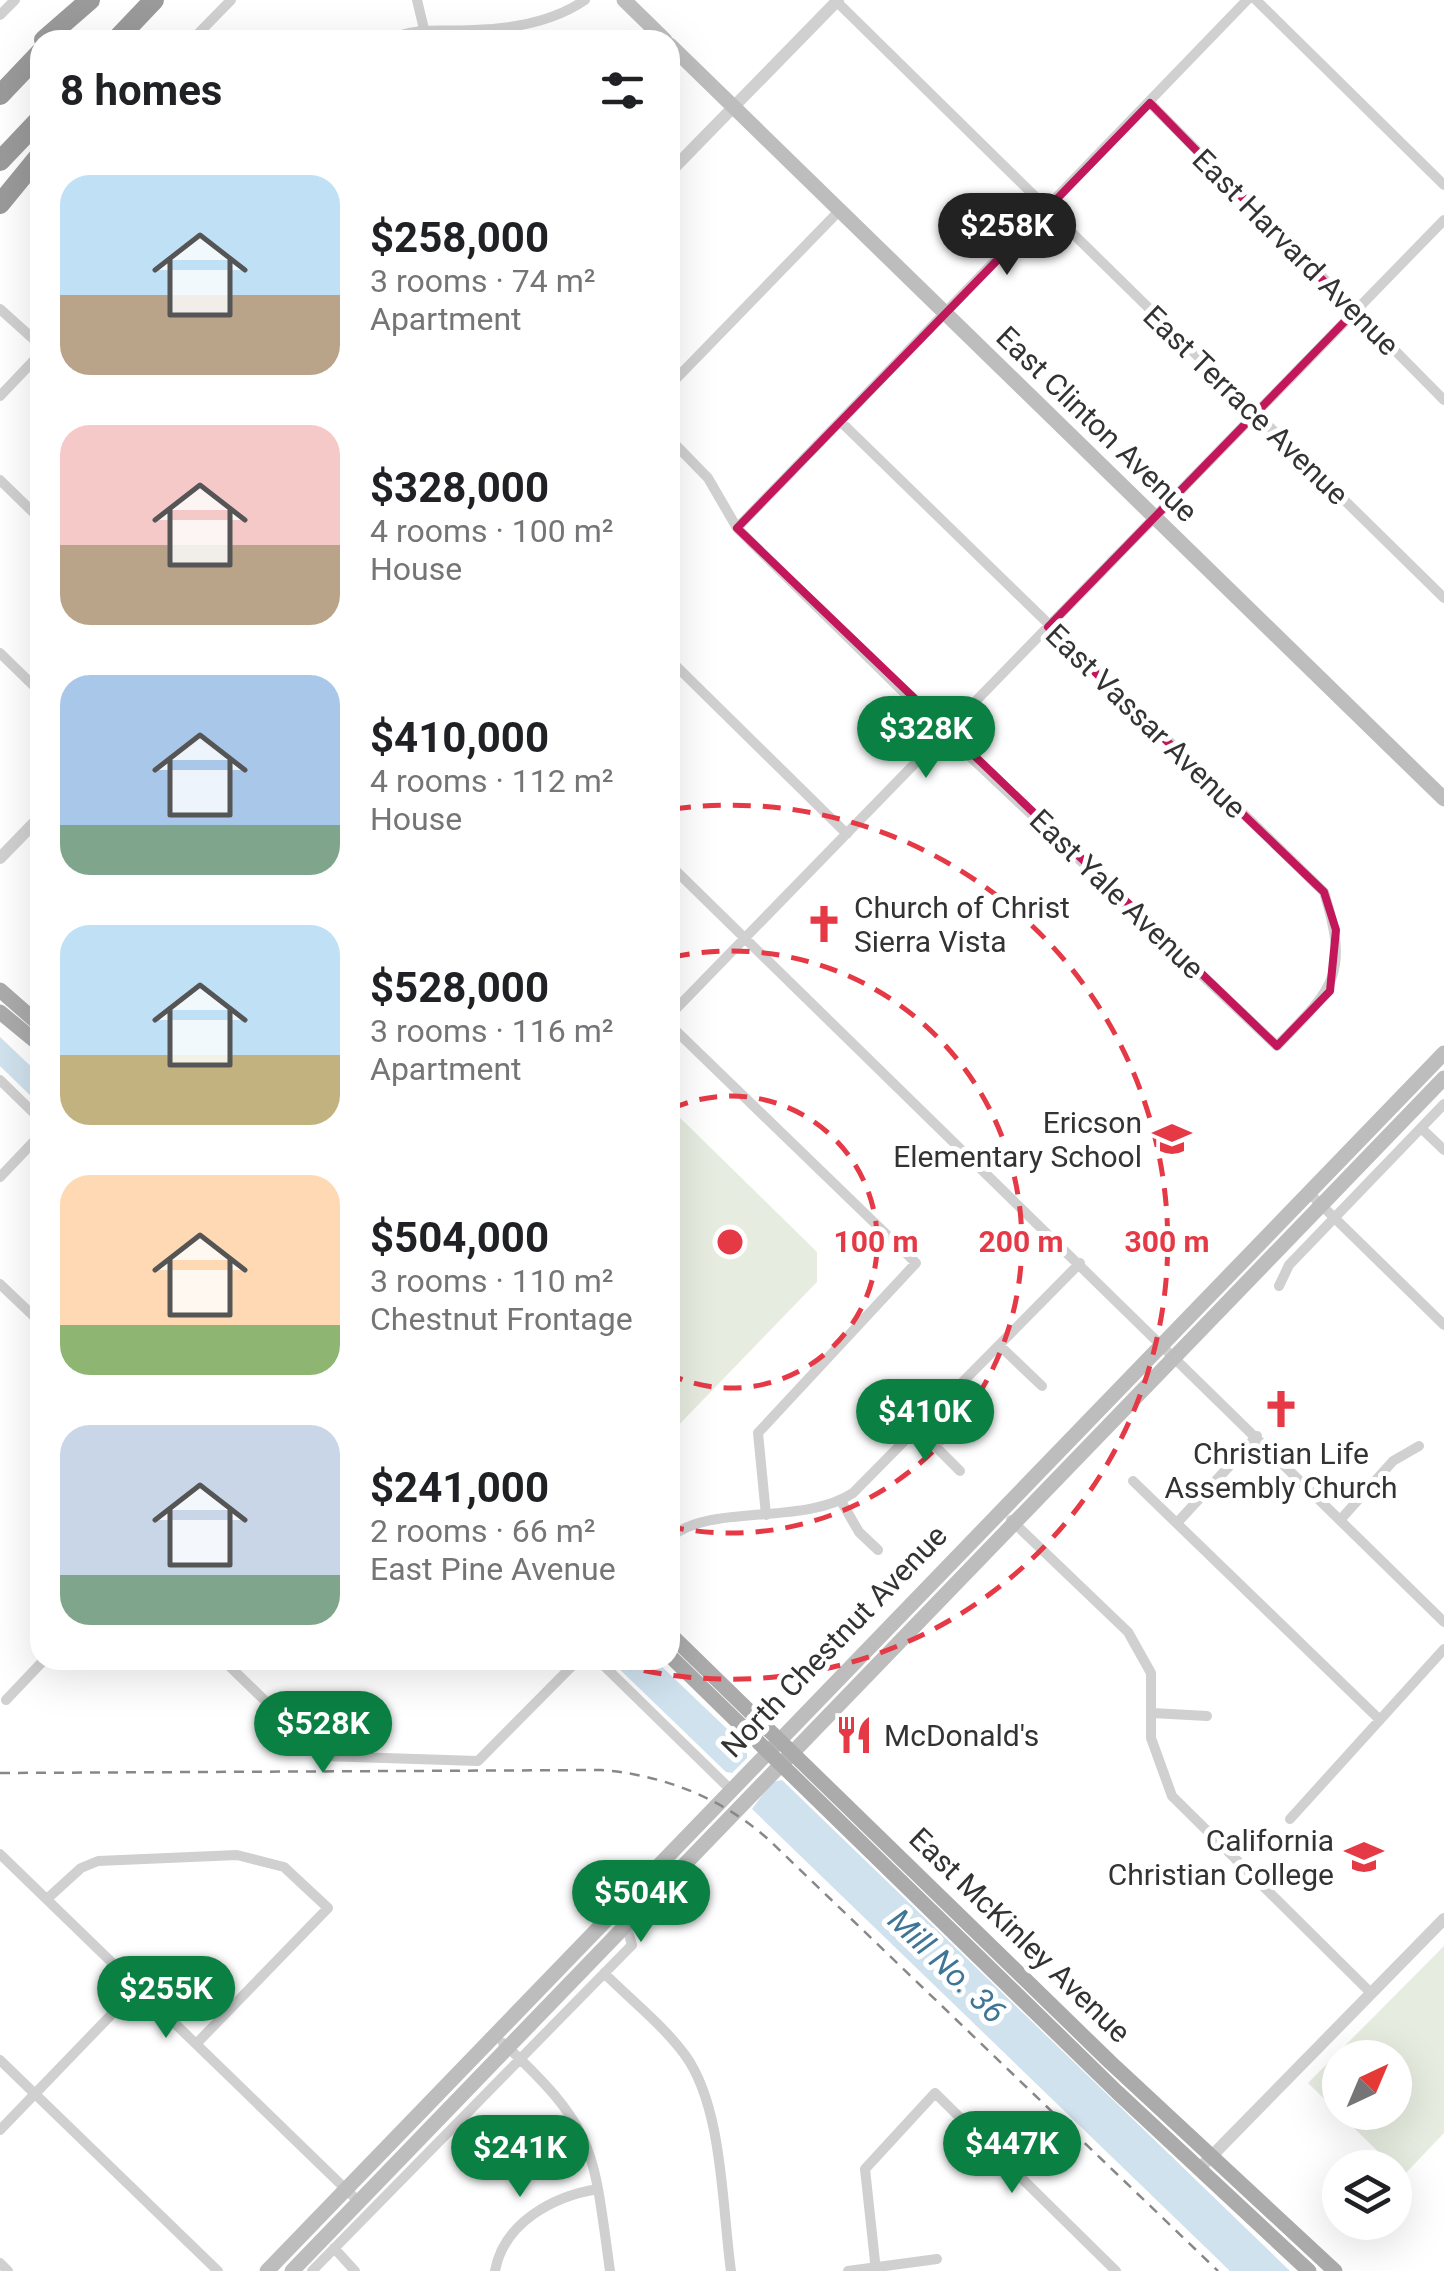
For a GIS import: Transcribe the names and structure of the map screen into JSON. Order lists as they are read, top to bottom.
{
  "streets": {
    "main road": ["East Clinton Avenue", "North Chestnut Avenue", "East McKinley Avenue"],
    "street": [
      "East Harvard Avenue",
      "East Terrace Avenue",
      "East Vassar Avenue",
      "East Yale Avenue"
    ]
  },
  "crossings": [
    ["East Vassar Avenue", "East Yale Avenue"],
    ["North Chestnut Avenue", "East McKinley Avenue"]
  ],
  "water": ["Mill No. 36"],
  "places": {
    "church": ["Church of Christ Sierra Vista", "Christian Life Assembly Church"],
    "school or university": ["Ericson Elementary School", "California Christian College"],
    "restaurant": ["McDonald's"]
  },
  "north": "top right",
  "page": {
    "heading": "8 homes",
    "list": [
      {
        "name": "$258,000",
        "note": "3 rooms · 74 m² · Apartment"
      },
      {
        "name": "$328,000",
        "note": "4 rooms · 100 m² · House"
      },
      {
        "name": "$410,000",
        "note": "4 rooms · 112 m² · House"
      },
      {
        "name": "$528,000",
        "note": "3 rooms · 116 m² · Apartment"
      },
      {
        "name": "$504,000",
        "note": "3 rooms · 110 m² · Chestnut Frontage"
      },
      {
        "name": "$241,000",
        "note": "2 rooms · 66 m² · East Pine Avenue"
      }
    ],
    "price": [
      "$258K",
      "$328K",
      "$410K",
      "$528K",
      "$504K",
      "$255K",
      "$447K",
      "$241K"
    ]
  },
  "rings": ["100 m", "200 m", "300 m"]
}
